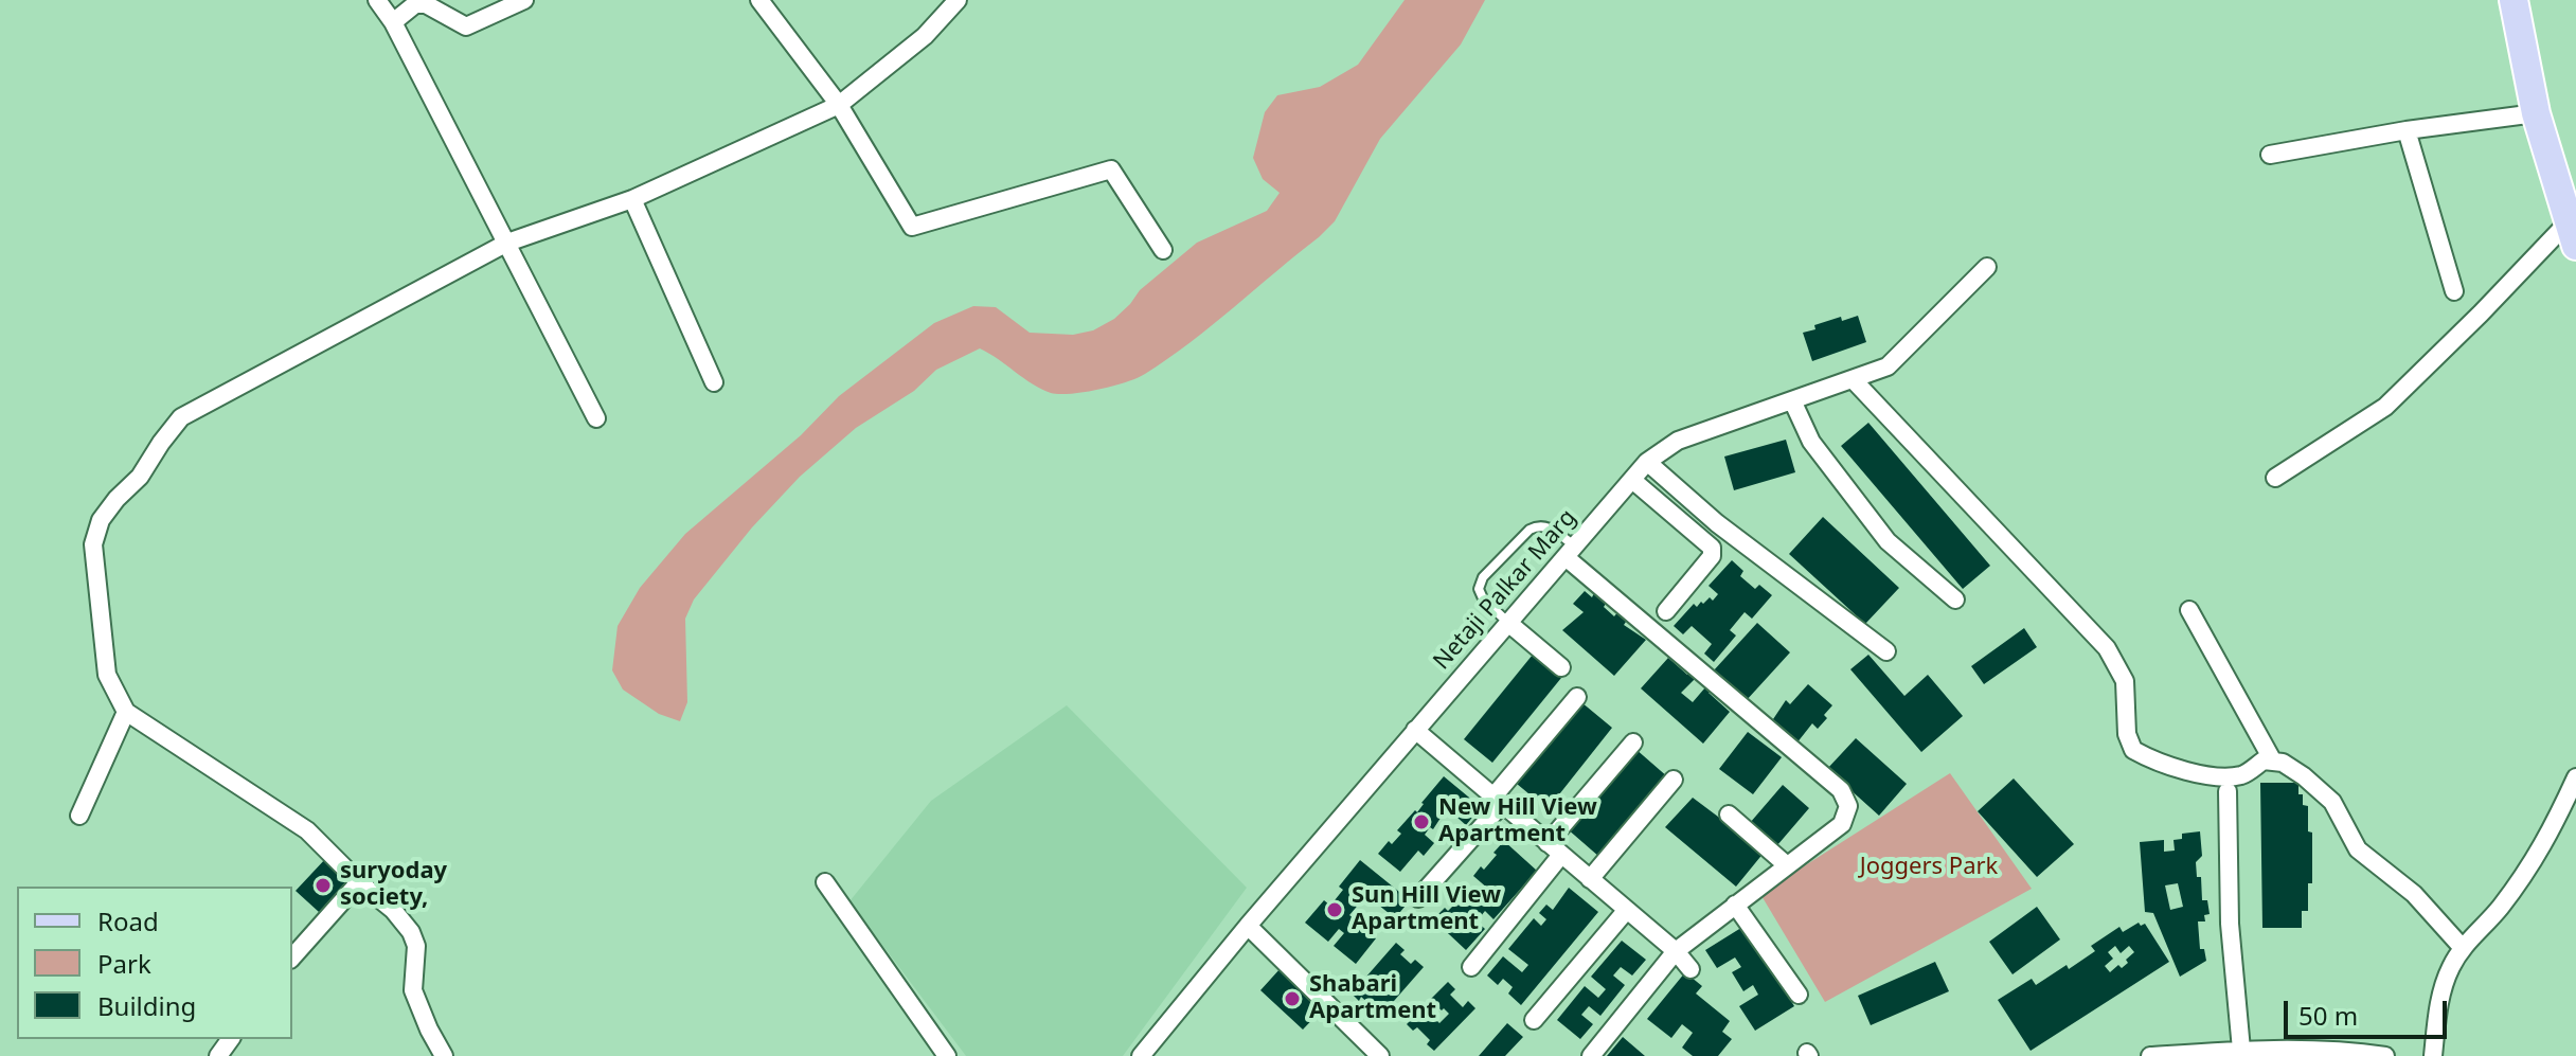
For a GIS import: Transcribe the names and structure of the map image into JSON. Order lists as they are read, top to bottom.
{
  "streets": {
    "street": ["Netaji Palkar Marg"]
  },
  "parks": ["Joggers Park"],
  "places": [
    "New Hill View Apartment",
    "suryoday society,",
    "Sun Hill View Apartment",
    "Shabari Apartment"
  ],
  "legend": ["Road", "Park", "Building"],
  "scale_bar": "50 m"
}
